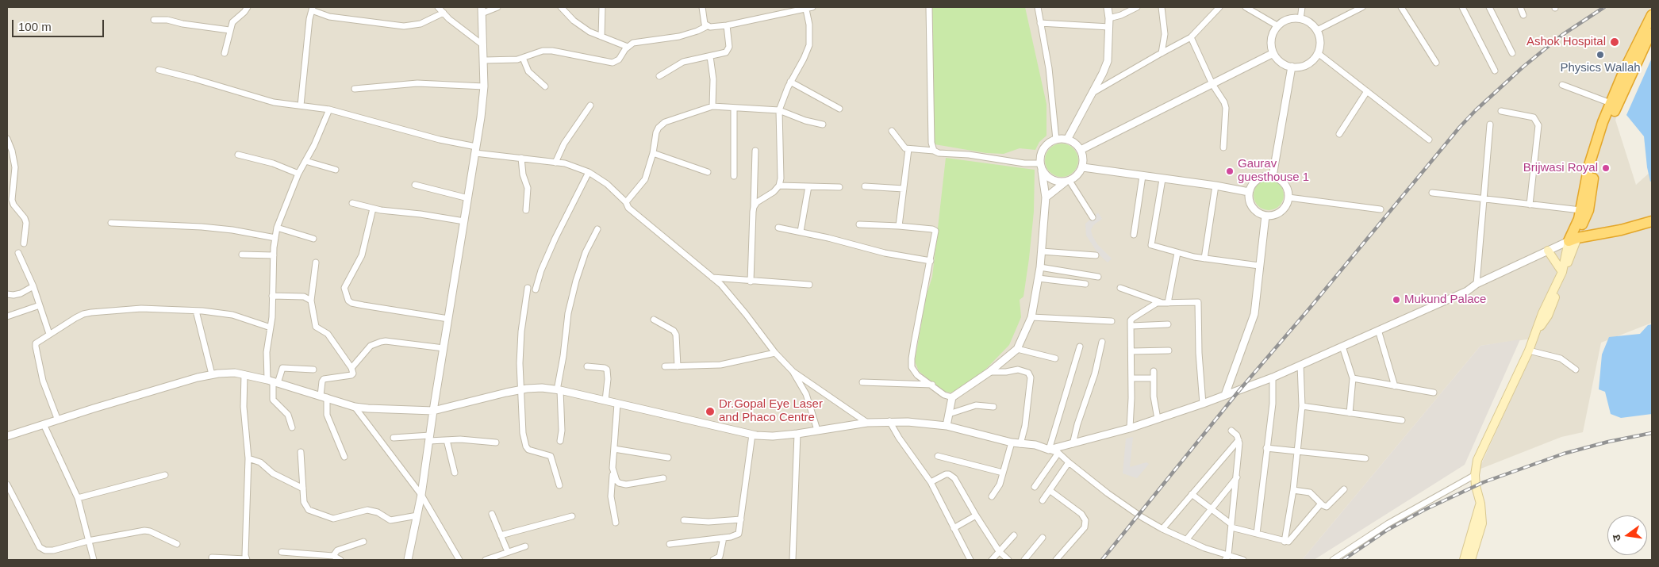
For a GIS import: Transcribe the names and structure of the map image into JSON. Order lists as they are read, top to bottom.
{
  "places": [
    "Ashok Hospital",
    "Physics Wallah",
    "Brijwasi Royal",
    "Gaurav guesthouse 1",
    "Mukund Palace",
    "Dr.Gopal Eye Laser and Phaco Centre"
  ],
  "scale_bar": "100 m",
  "north": "left"
}
